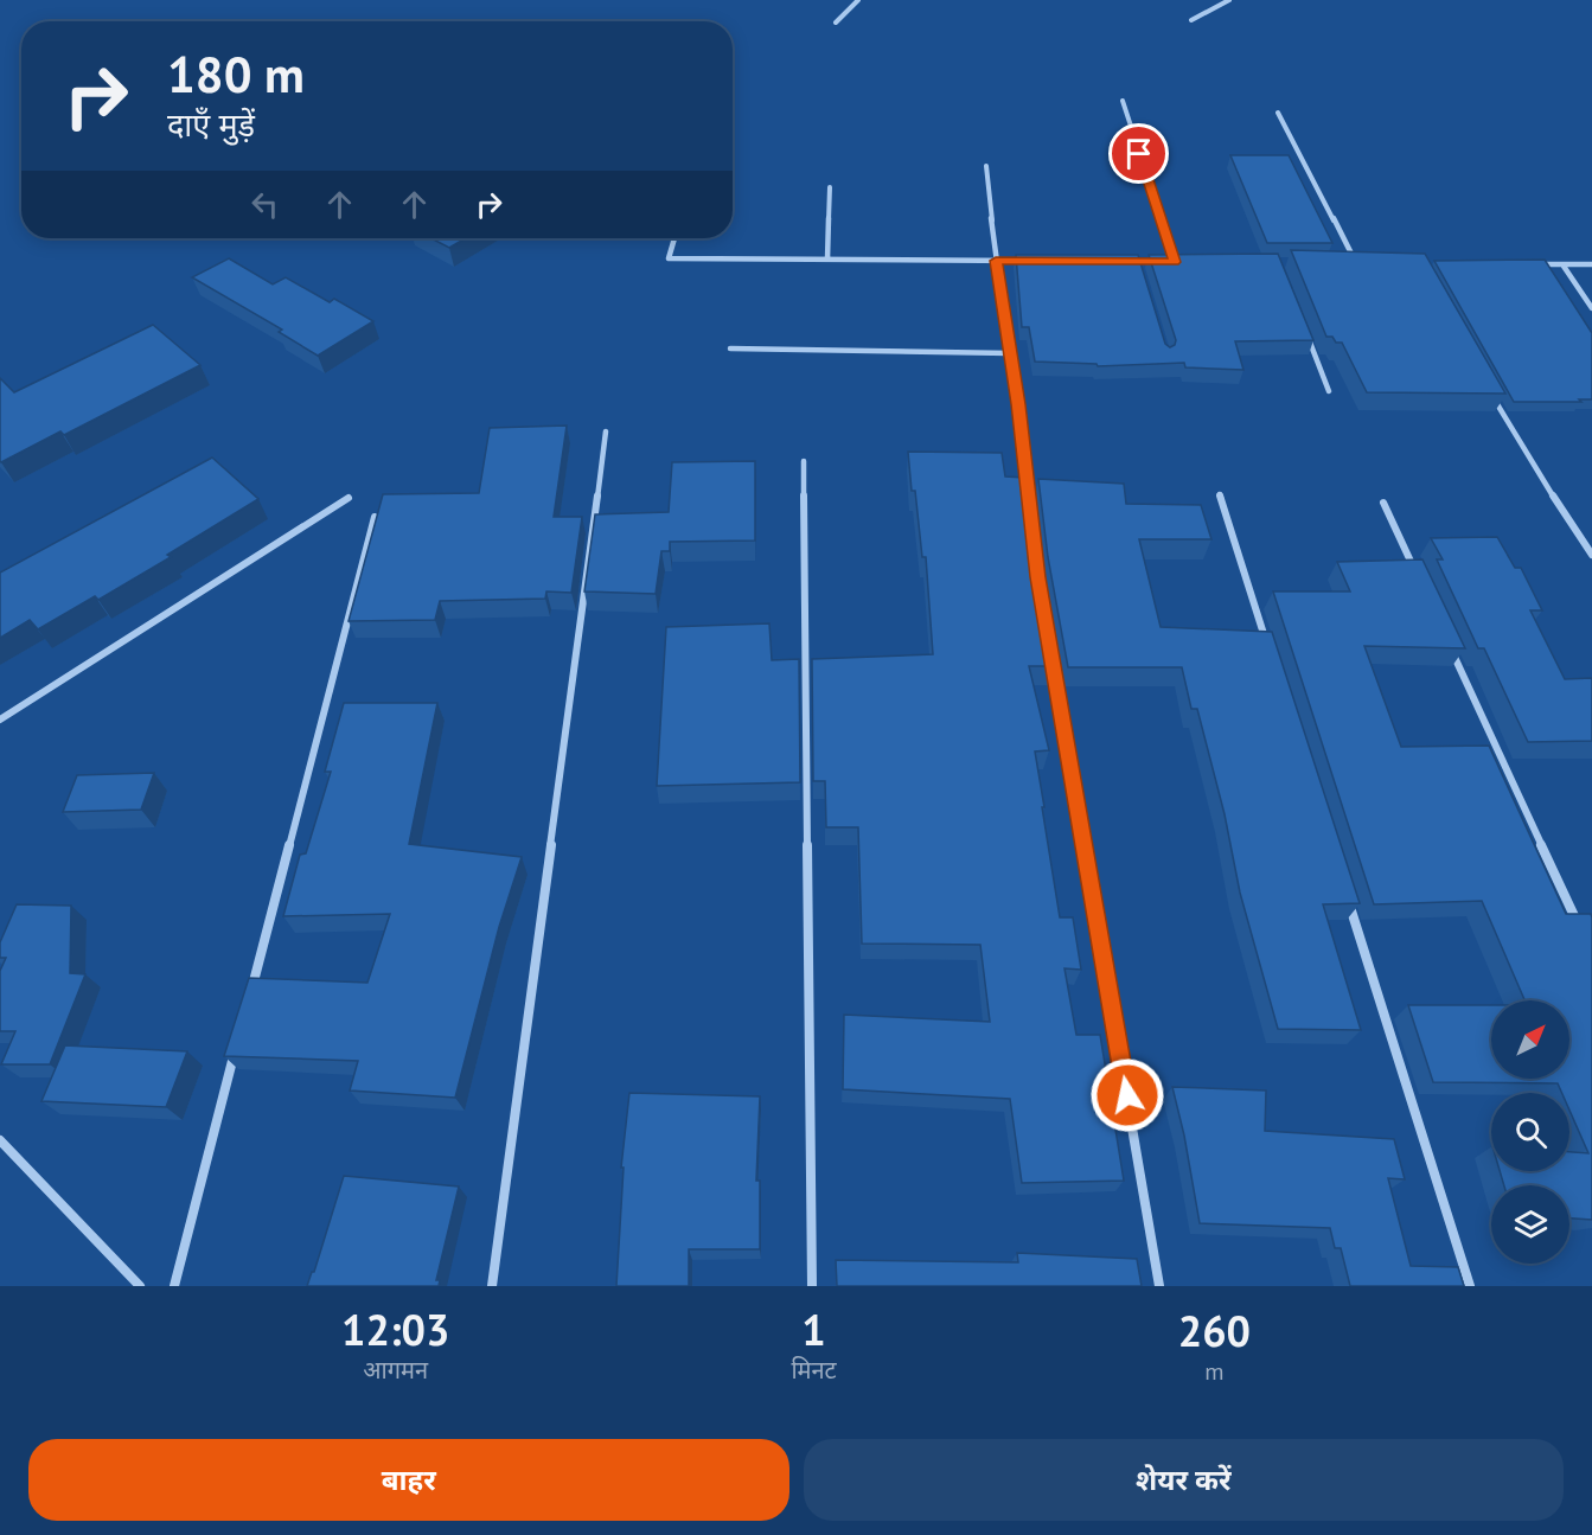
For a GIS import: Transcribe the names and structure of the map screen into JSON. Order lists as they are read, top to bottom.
{
  "north": "top right",
  "page": {
    "turn": ["180 m", "दाएँ मुड़ें"],
    "eta": [
      "12:03",
      "आगमन",
      "1",
      "मिनट",
      "260",
      "m"
    ],
    "buttons": ["बाहर", "शेयर करें"]
  }
}
